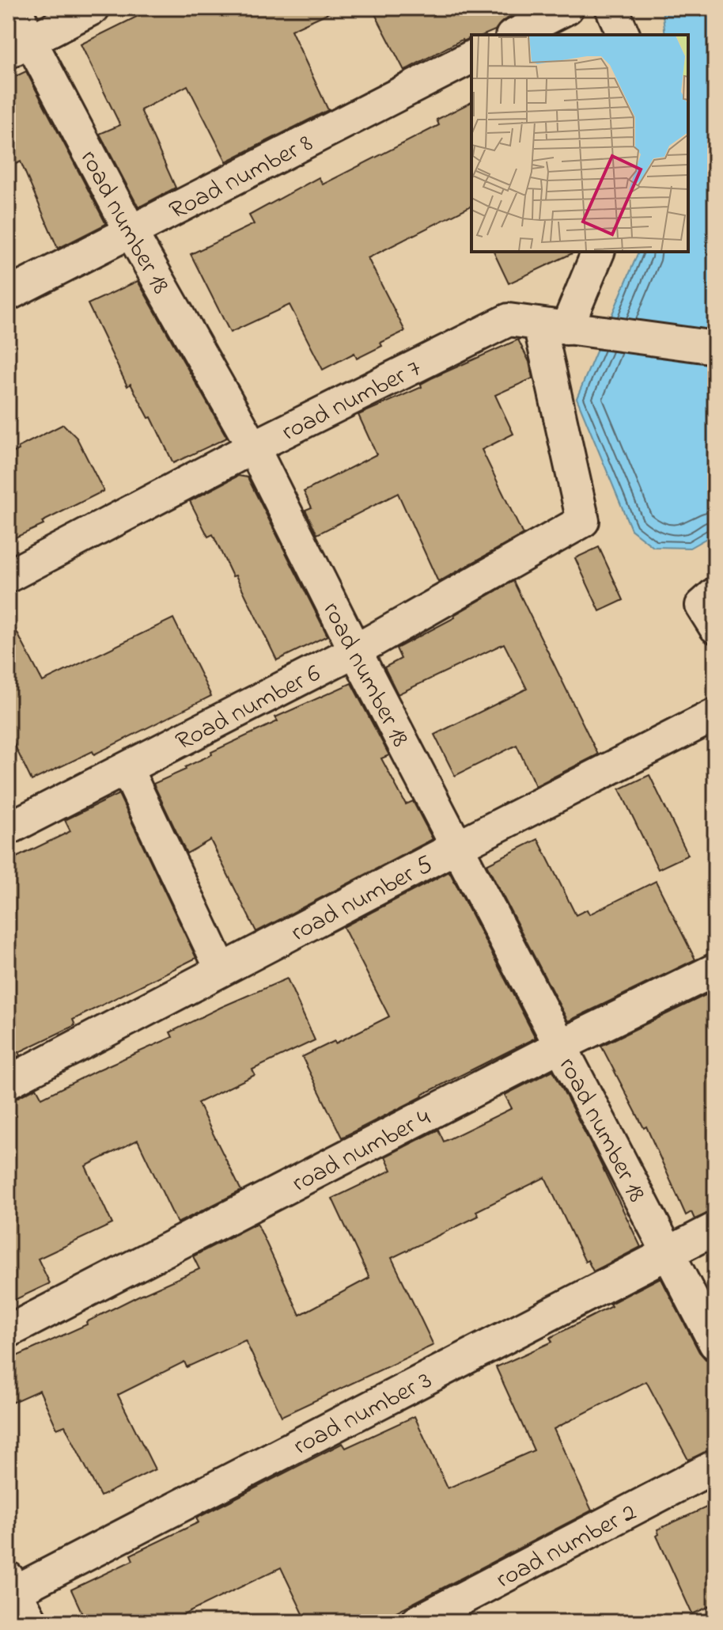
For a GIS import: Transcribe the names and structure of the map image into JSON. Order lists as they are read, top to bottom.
{
  "streets": {
    "street": [
      "Road number 8",
      "road number 18",
      "road number 7",
      "Road number 6",
      "road number 5",
      "road number 4",
      "road number 3",
      "road number 2"
    ]
  },
  "crossings": [
    ["Road number 8", "road number 18"],
    ["road number 18", "road number 7"],
    ["road number 18", "Road number 6"],
    ["road number 18", "road number 5"],
    ["road number 18", "road number 4"],
    ["road number 18", "road number 3"],
    ["road number 7", "Road number 6"]
  ]
}
